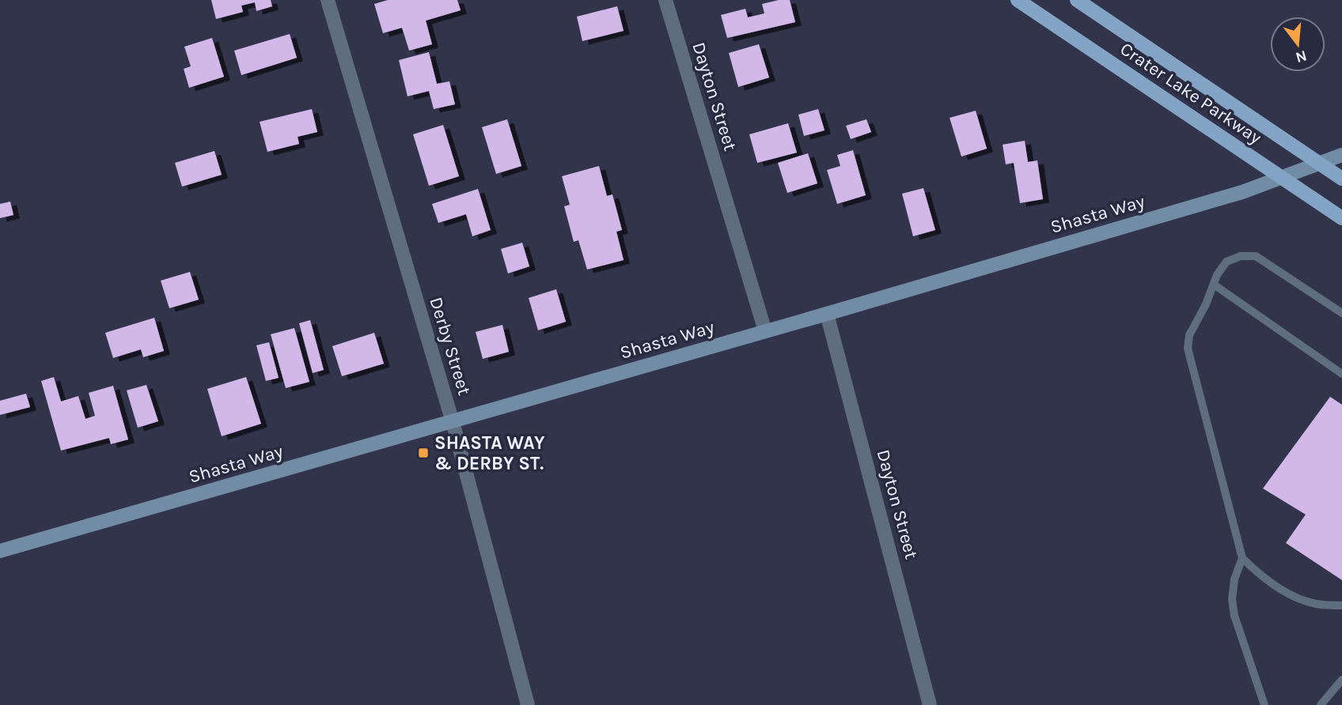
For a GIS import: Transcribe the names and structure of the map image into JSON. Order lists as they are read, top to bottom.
{
  "streets": {
    "main road": ["Crater Lake Parkway", "Shasta Way"],
    "street": ["Dayton Street", "Derby Street"]
  },
  "crossings": [
    ["Crater Lake Parkway", "Shasta Way"],
    ["Dayton Street", "Shasta Way"],
    ["Shasta Way", "Derby Street"]
  ],
  "places": {
    "transit": ["SHASTA WAY & DERBY ST."]
  },
  "north": "bottom"
}
